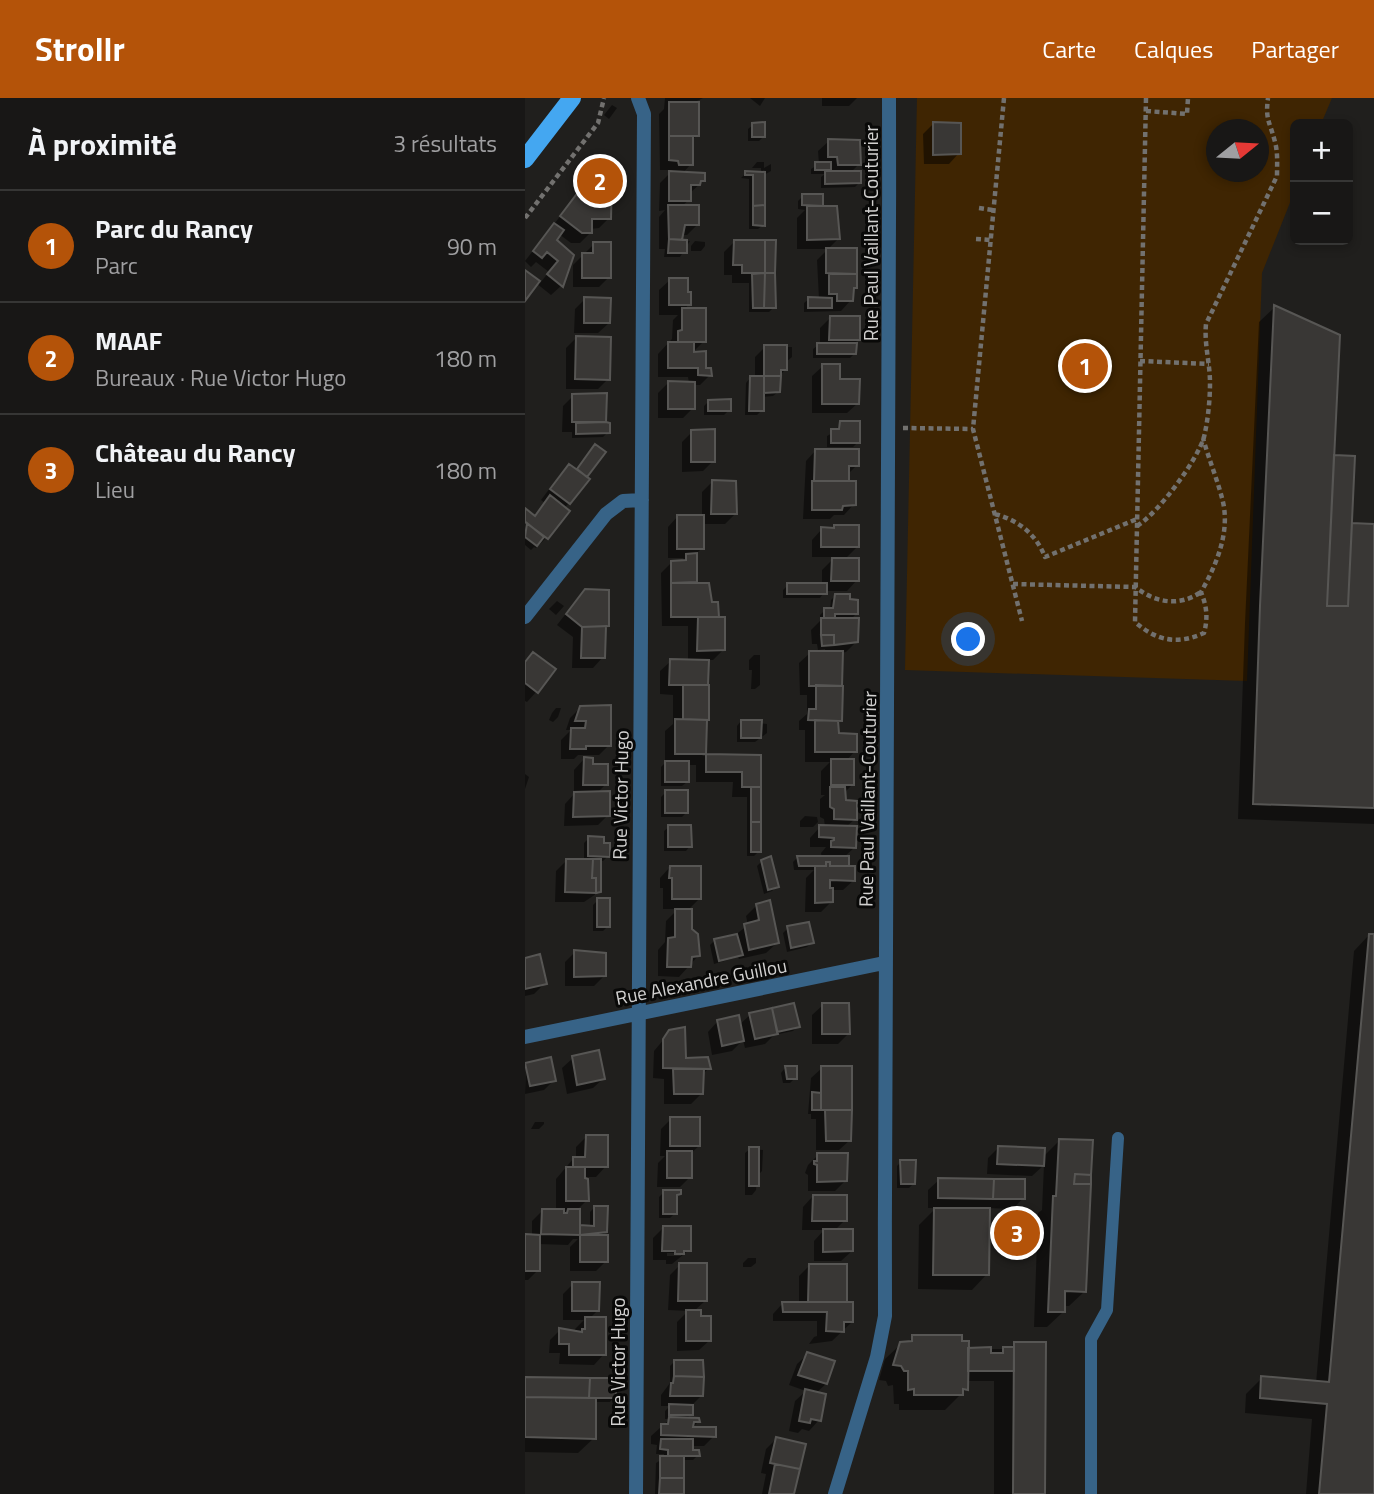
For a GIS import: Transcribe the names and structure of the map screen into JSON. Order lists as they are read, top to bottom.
{
  "streets": {
    "street": ["Rue Paul Vaillant-Couturier", "Rue Victor Hugo", "Rue Alexandre Guillou"]
  },
  "crossings": [
    ["Rue Paul Vaillant-Couturier", "Rue Alexandre Guillou"],
    ["Rue Victor Hugo", "Rue Alexandre Guillou"]
  ],
  "north": "right",
  "page": {
    "header": "Strollr",
    "nav": ["Carte", "Calques", "Partager"],
    "heading": ["À proximité", "3 résultats"],
    "map_buttons": ["+", "−"],
    "pins": ["2", "1", "3"],
    "list": [
      {
        "mark": "1",
        "name": "Parc du Rancy",
        "note": "Parc",
        "value": "90 m"
      },
      {
        "mark": "2",
        "name": "MAAF",
        "note": "Bureaux · Rue Victor Hugo",
        "value": "180 m"
      },
      {
        "mark": "3",
        "name": "Château du Rancy",
        "note": "Lieu",
        "value": "180 m"
      }
    ]
  }
}
